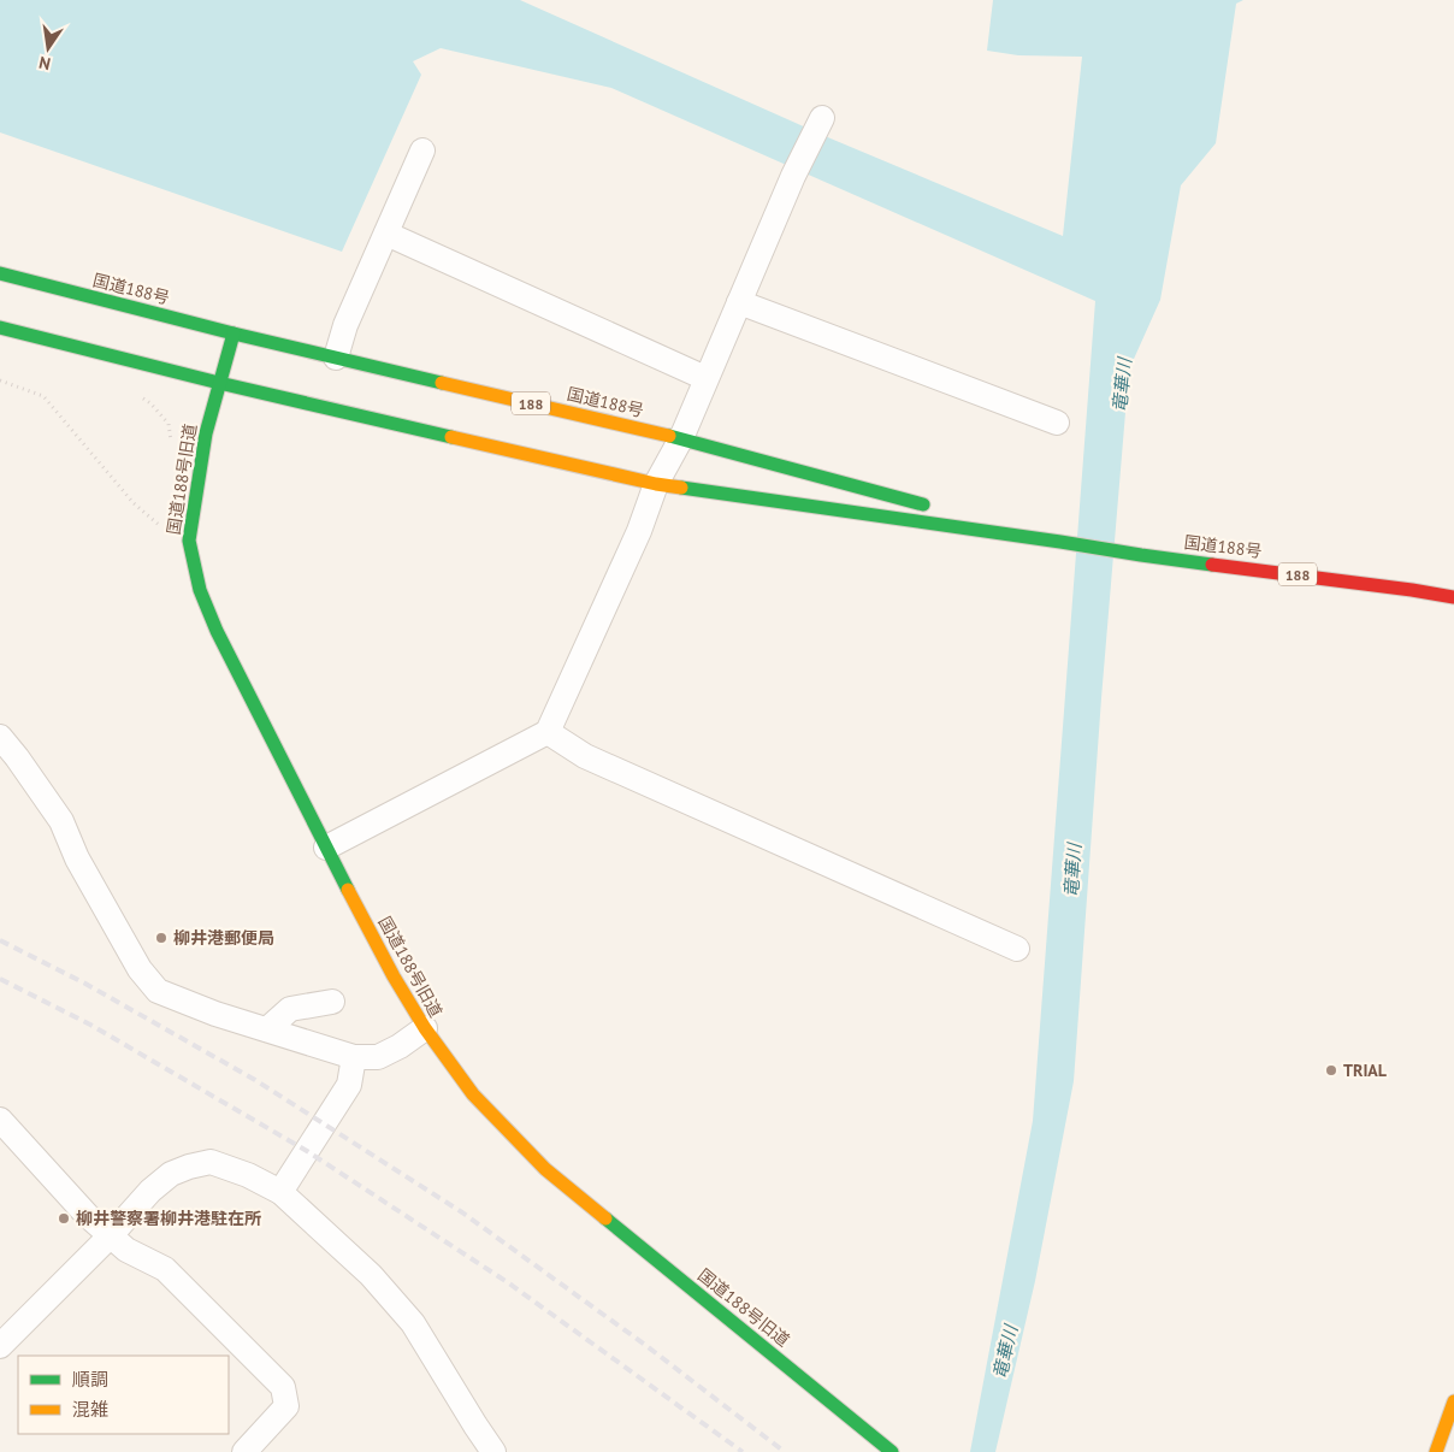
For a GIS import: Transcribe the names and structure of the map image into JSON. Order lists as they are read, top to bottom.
{
  "streets": {
    "main road": ["国道188号", "188", "国道188号旧道"]
  },
  "crossings": [
    ["国道188号", "国道188号旧道"]
  ],
  "water": ["竜華川"],
  "places": ["柳井港郵便局", "TRIAL", "柳井警察署柳井港駐在所"],
  "legend": ["順調", "混雑"],
  "north": "bottom"
}
